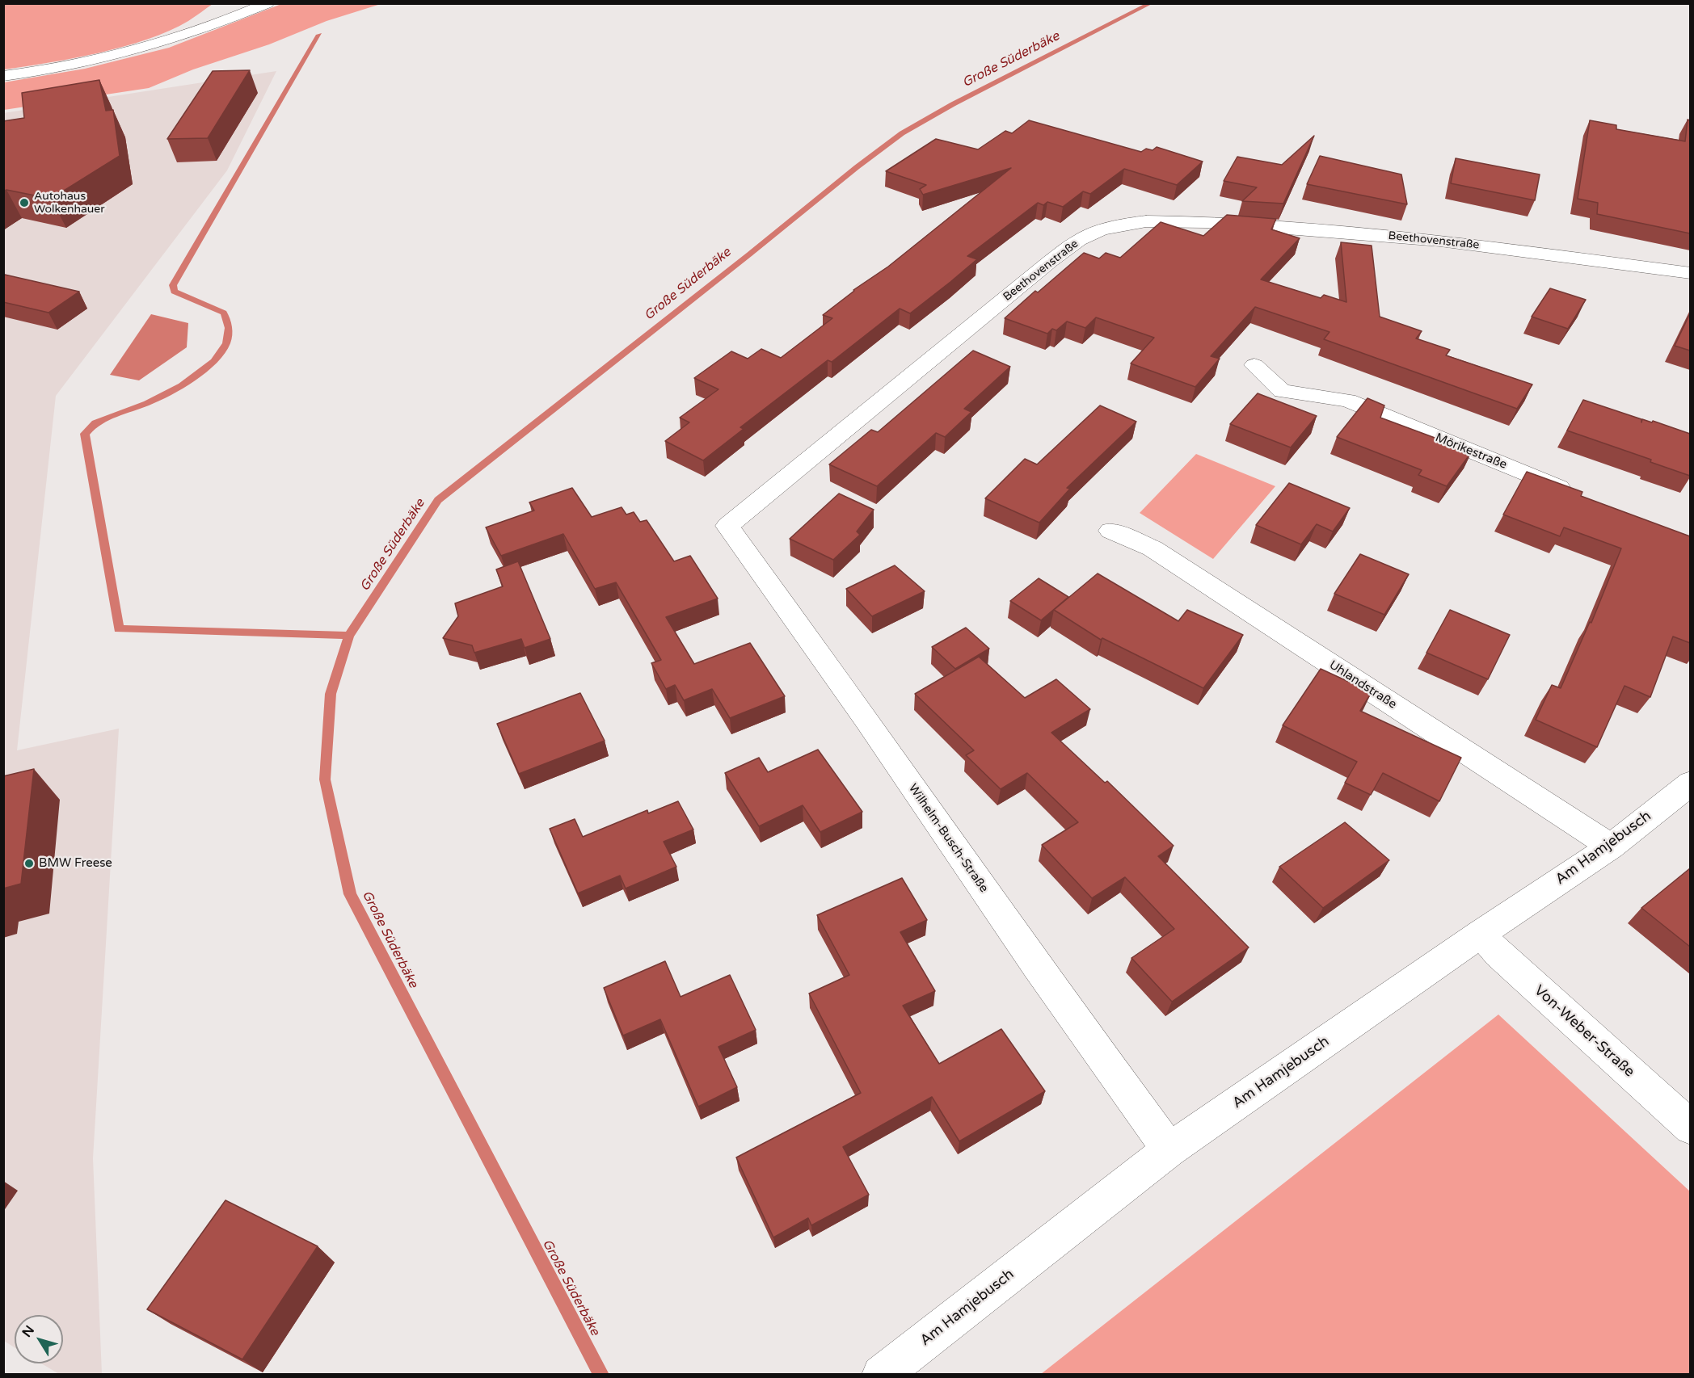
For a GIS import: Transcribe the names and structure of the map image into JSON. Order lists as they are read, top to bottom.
{
  "streets": {
    "main road": [
      "Beethovenstraße",
      "Mörikestraße",
      "Uhlandstraße",
      "Wilhelm-Busch-Straße",
      "Am Hamjebusch",
      "Von-Weber-Straße"
    ]
  },
  "crossings": [
    ["Beethovenstraße", "Wilhelm-Busch-Straße"],
    ["Uhlandstraße", "Am Hamjebusch"],
    ["Wilhelm-Busch-Straße", "Am Hamjebusch"],
    ["Am Hamjebusch", "Von-Weber-Straße"]
  ],
  "water": ["Große Süderbäke"],
  "places": ["Autohaus Wolkenhauer", "BMW Freese"],
  "north": "top left"
}
